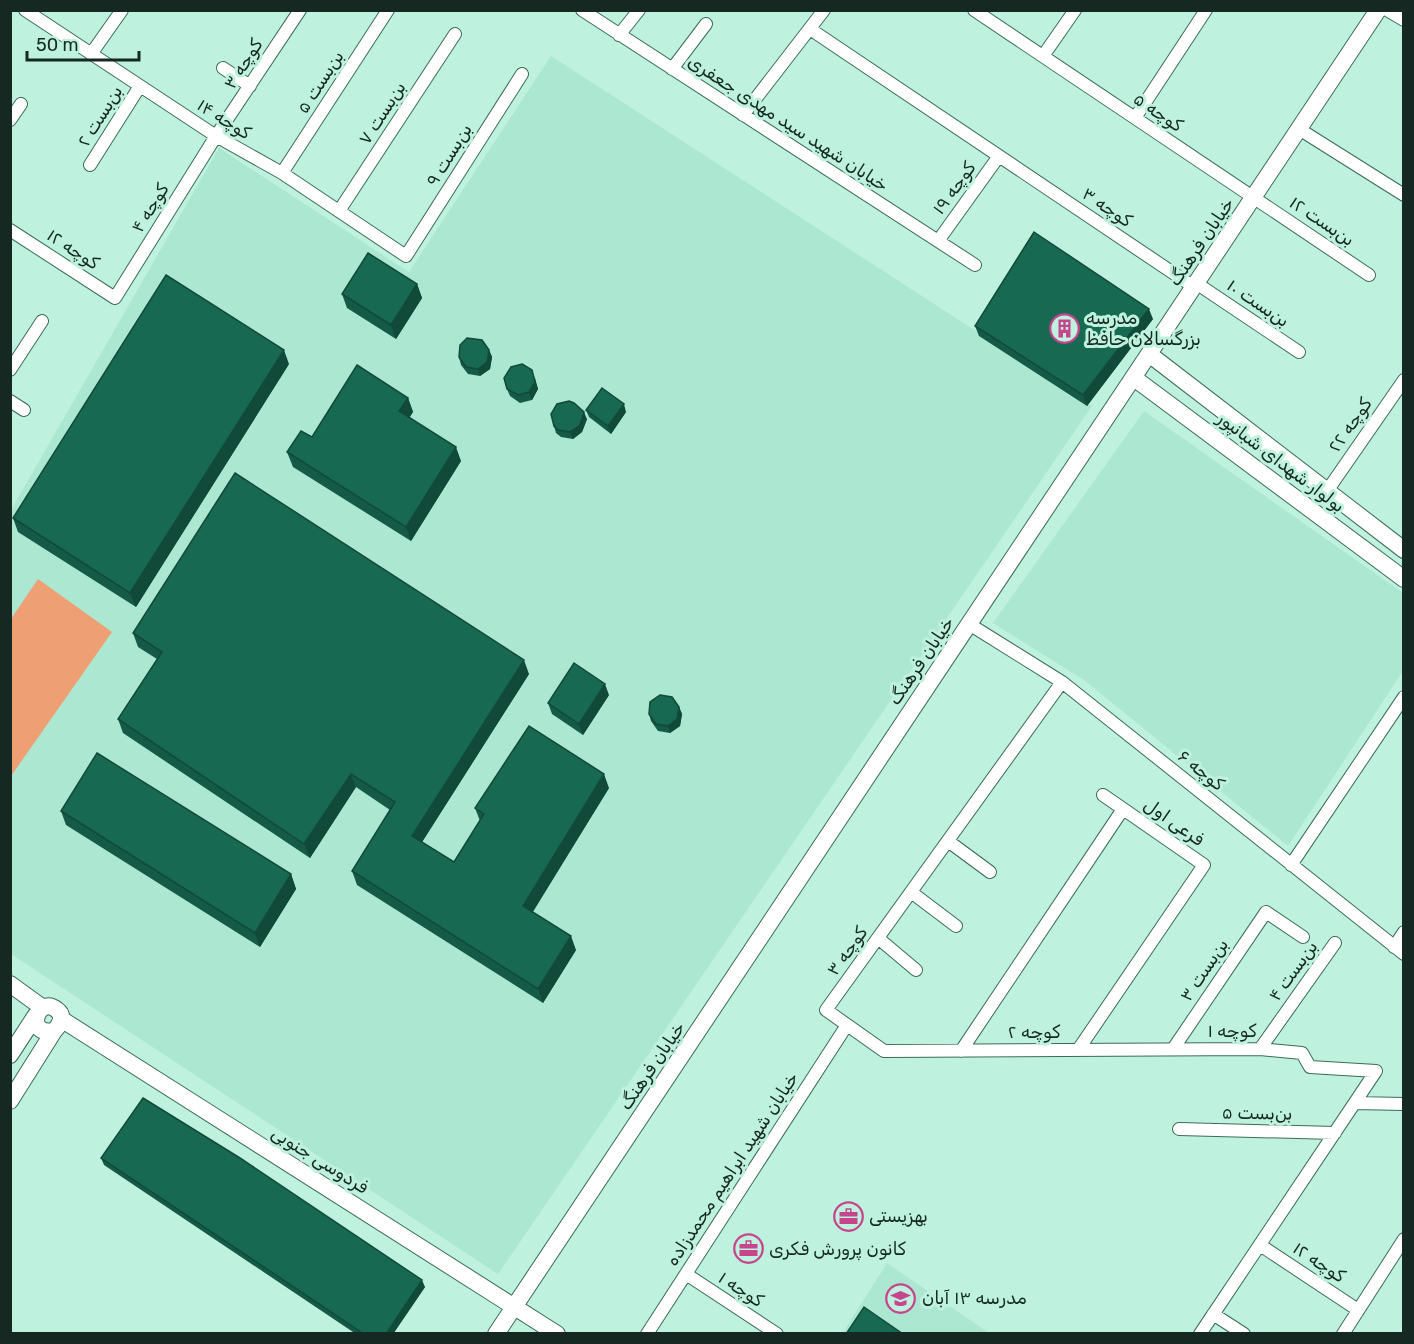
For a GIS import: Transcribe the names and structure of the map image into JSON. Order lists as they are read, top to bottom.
{
  "streets": {
    "street": [
      "کوچه ۳",
      "بن‌بست ۵",
      "کوچه ۵",
      "بن‌بست ۷",
      "بن‌بست ۲",
      "کوچه ۱۴",
      "خیابان شهید سید مهدی جعفری",
      "بن‌بست ۹",
      "کوچه ۱۹",
      "کوچه ۴",
      "بن‌بست ۱۲",
      "خیابان فرهنگ",
      "کوچه ۱۲",
      "بن‌بست ۱۰",
      "کوچه ۲۲",
      "بولوار شهدای شبانپور",
      "کوچه ۶",
      "فرعی اول",
      "بن‌بست ۳",
      "بن‌بست ۴",
      "کوچه ۱",
      "کوچه ۲",
      "فردوسی جنوبی",
      "خیابان شهید ابراهیم محمدزاده"
    ]
  },
  "crossings": [
    ["کوچه ۳", "کوچه ۱۴"],
    ["کوچه ۳", "کوچه ۱۹"],
    ["کوچه ۳", "کوچه ۴"],
    ["کوچه ۳", "خیابان فرهنگ"],
    ["کوچه ۳", "بن‌بست ۱۰"],
    ["کوچه ۳", "کوچه ۲"],
    ["کوچه ۳", "خیابان شهید ابراهیم محمدزاده"],
    ["بن‌بست ۵", "کوچه ۱۴"],
    ["کوچه ۵", "بن‌بست ۱۲"],
    ["کوچه ۵", "خیابان فرهنگ"],
    ["بن‌بست ۷", "کوچه ۱۴"],
    ["بن‌بست ۲", "کوچه ۱۴"],
    ["کوچه ۱۴", "بن‌بست ۹"],
    ["کوچه ۱۴", "کوچه ۴"],
    ["خیابان شهید سید مهدی جعفری", "کوچه ۱۹"],
    ["کوچه ۴", "کوچه ۱۲"],
    ["بن‌بست ۱۲", "خیابان فرهنگ"],
    ["خیابان فرهنگ", "بن‌بست ۱۰"],
    ["خیابان فرهنگ", "بولوار شهدای شبانپور"],
    ["خیابان فرهنگ", "کوچه ۶"],
    ["خیابان فرهنگ", "فردوسی جنوبی"],
    ["کوچه ۲۲", "بولوار شهدای شبانپور"],
    ["فرعی اول", "کوچه ۲"],
    ["بن‌بست ۳", "کوچه ۱"],
    ["بن‌بست ۴", "کوچه ۱"],
    ["کوچه ۱", "کوچه ۲"],
    ["کوچه ۱", "خیابان شهید ابراهیم محمدزاده"],
    ["کوچه ۲", "خیابان شهید ابراهیم محمدزاده"]
  ],
  "places": {
    "building": ["مدرسه بزرگسالان حافظ"],
    "office": ["بهزیستی", "کانون پرورش فکری"],
    "school or university": ["مدرسه ۱۳ آبان"]
  },
  "scale_bar": "50 m"
}
